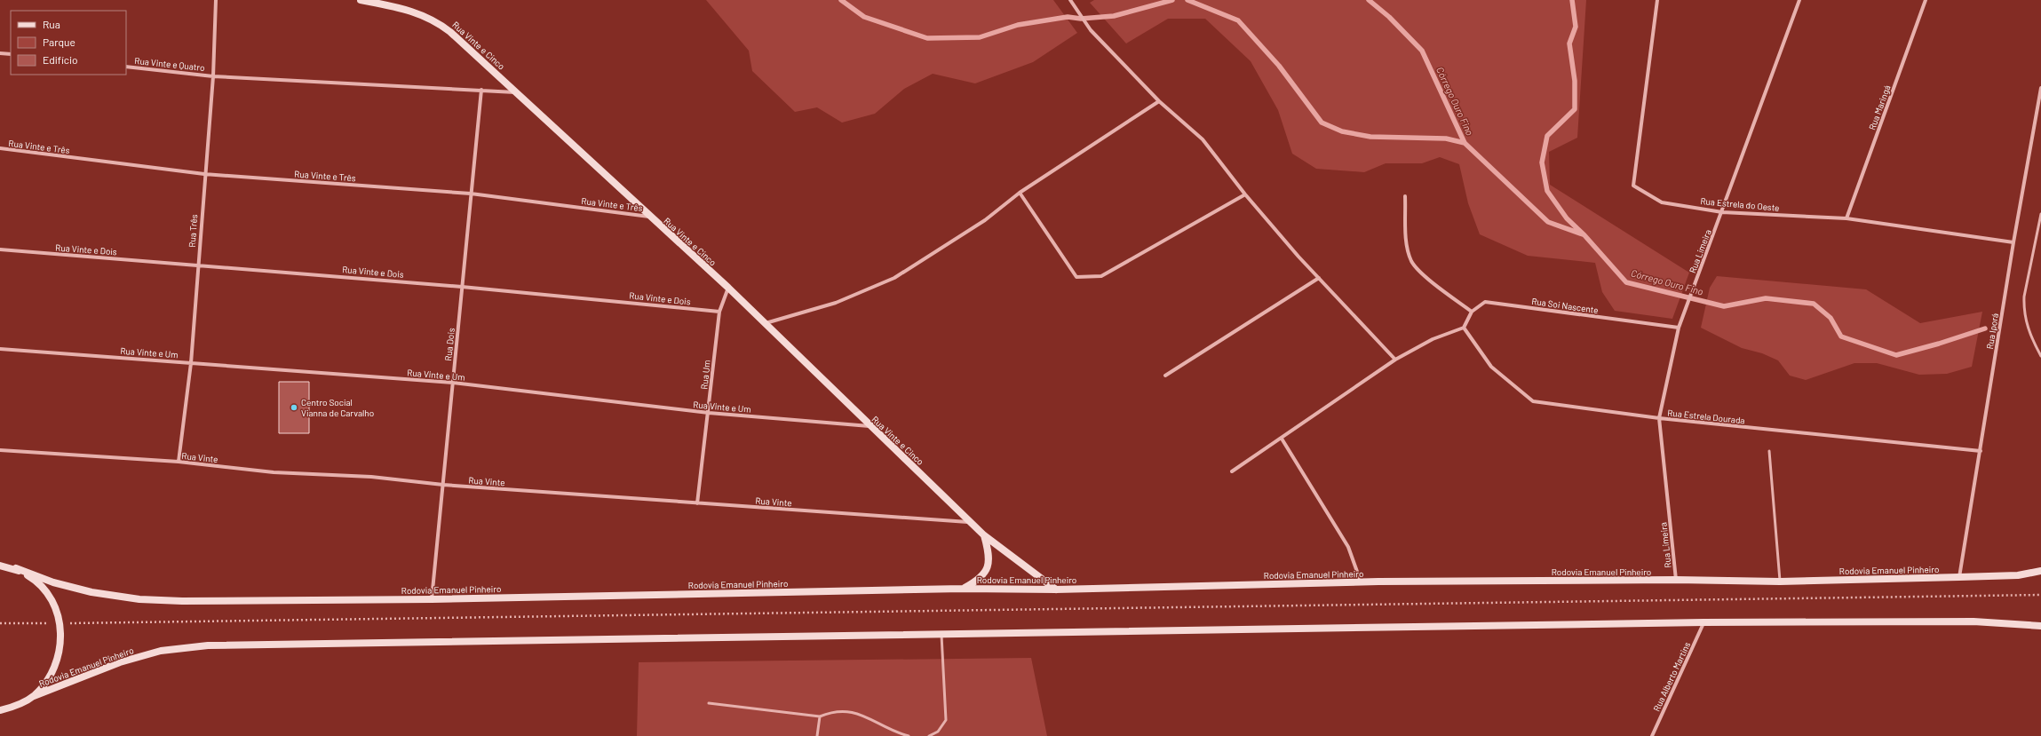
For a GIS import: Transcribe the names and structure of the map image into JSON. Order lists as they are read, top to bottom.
{
  "streets": {
    "main road": ["Rua Vinte e Cinco", "Rodovia Emanuel Pinheiro"],
    "street": [
      "Rua Vinte e Quatro",
      "Rua Maringá",
      "Rua Vinte e Três",
      "Rua Estrela do Oeste",
      "Rua Três",
      "Rua Vinte e Dois",
      "Rua Limeira",
      "Rua Soi Nascente",
      "Rua Iporá",
      "Rua Dois",
      "Rua Vinte e Um",
      "Rua Um",
      "Rua Estrela Dourada",
      "Rua Vinte",
      "Rua Alberto Martins"
    ]
  },
  "crossings": [
    ["Rua Vinte e Cinco", "Rua Vinte e Três"],
    ["Rua Vinte e Cinco", "Rua Vinte e Um"],
    ["Rua Vinte e Cinco", "Rua Vinte"],
    ["Rua Vinte e Quatro", "Rua Três"],
    ["Rua Maringá", "Rua Estrela do Oeste"],
    ["Rua Vinte e Três", "Rua Três"],
    ["Rua Vinte e Três", "Rua Dois"],
    ["Rua Estrela do Oeste", "Rua Limeira"],
    ["Rua Estrela do Oeste", "Rua Iporá"],
    ["Rua Três", "Rua Vinte e Dois"],
    ["Rua Três", "Rua Vinte e Um"],
    ["Rua Três", "Rua Vinte"],
    ["Rua Vinte e Dois", "Rua Dois"],
    ["Rua Vinte e Dois", "Rua Um"],
    ["Rua Limeira", "Rua Soi Nascente"],
    ["Rua Limeira", "Rua Estrela Dourada"],
    ["Rua Limeira", "Rodovia Emanuel Pinheiro"],
    ["Rua Iporá", "Rua Estrela Dourada"],
    ["Rua Iporá", "Rodovia Emanuel Pinheiro"],
    ["Rua Dois", "Rua Vinte e Um"],
    ["Rua Dois", "Rua Vinte"],
    ["Rua Dois", "Rodovia Emanuel Pinheiro"],
    ["Rua Vinte e Um", "Rua Um"],
    ["Rua Um", "Rua Vinte"],
    ["Rodovia Emanuel Pinheiro", "Rua Alberto Martins"]
  ],
  "water": ["Córrego Ouro Fino"],
  "places": ["Centro Social Vianna de Carvalho"],
  "legend": ["Rua", "Parque", "Edifício"]
}
